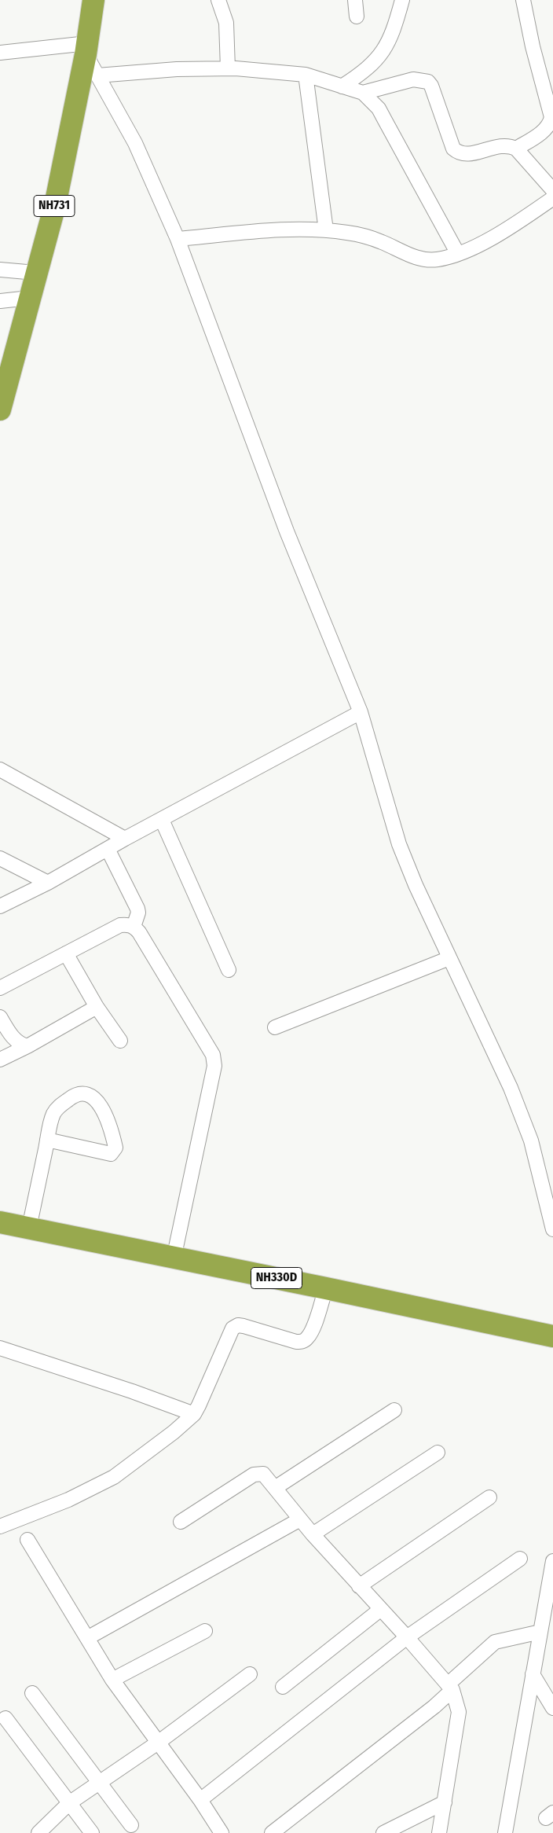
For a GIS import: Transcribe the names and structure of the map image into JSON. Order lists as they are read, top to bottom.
{
  "streets": {
    "highway": ["NH731", "NH330D"]
  }
}
